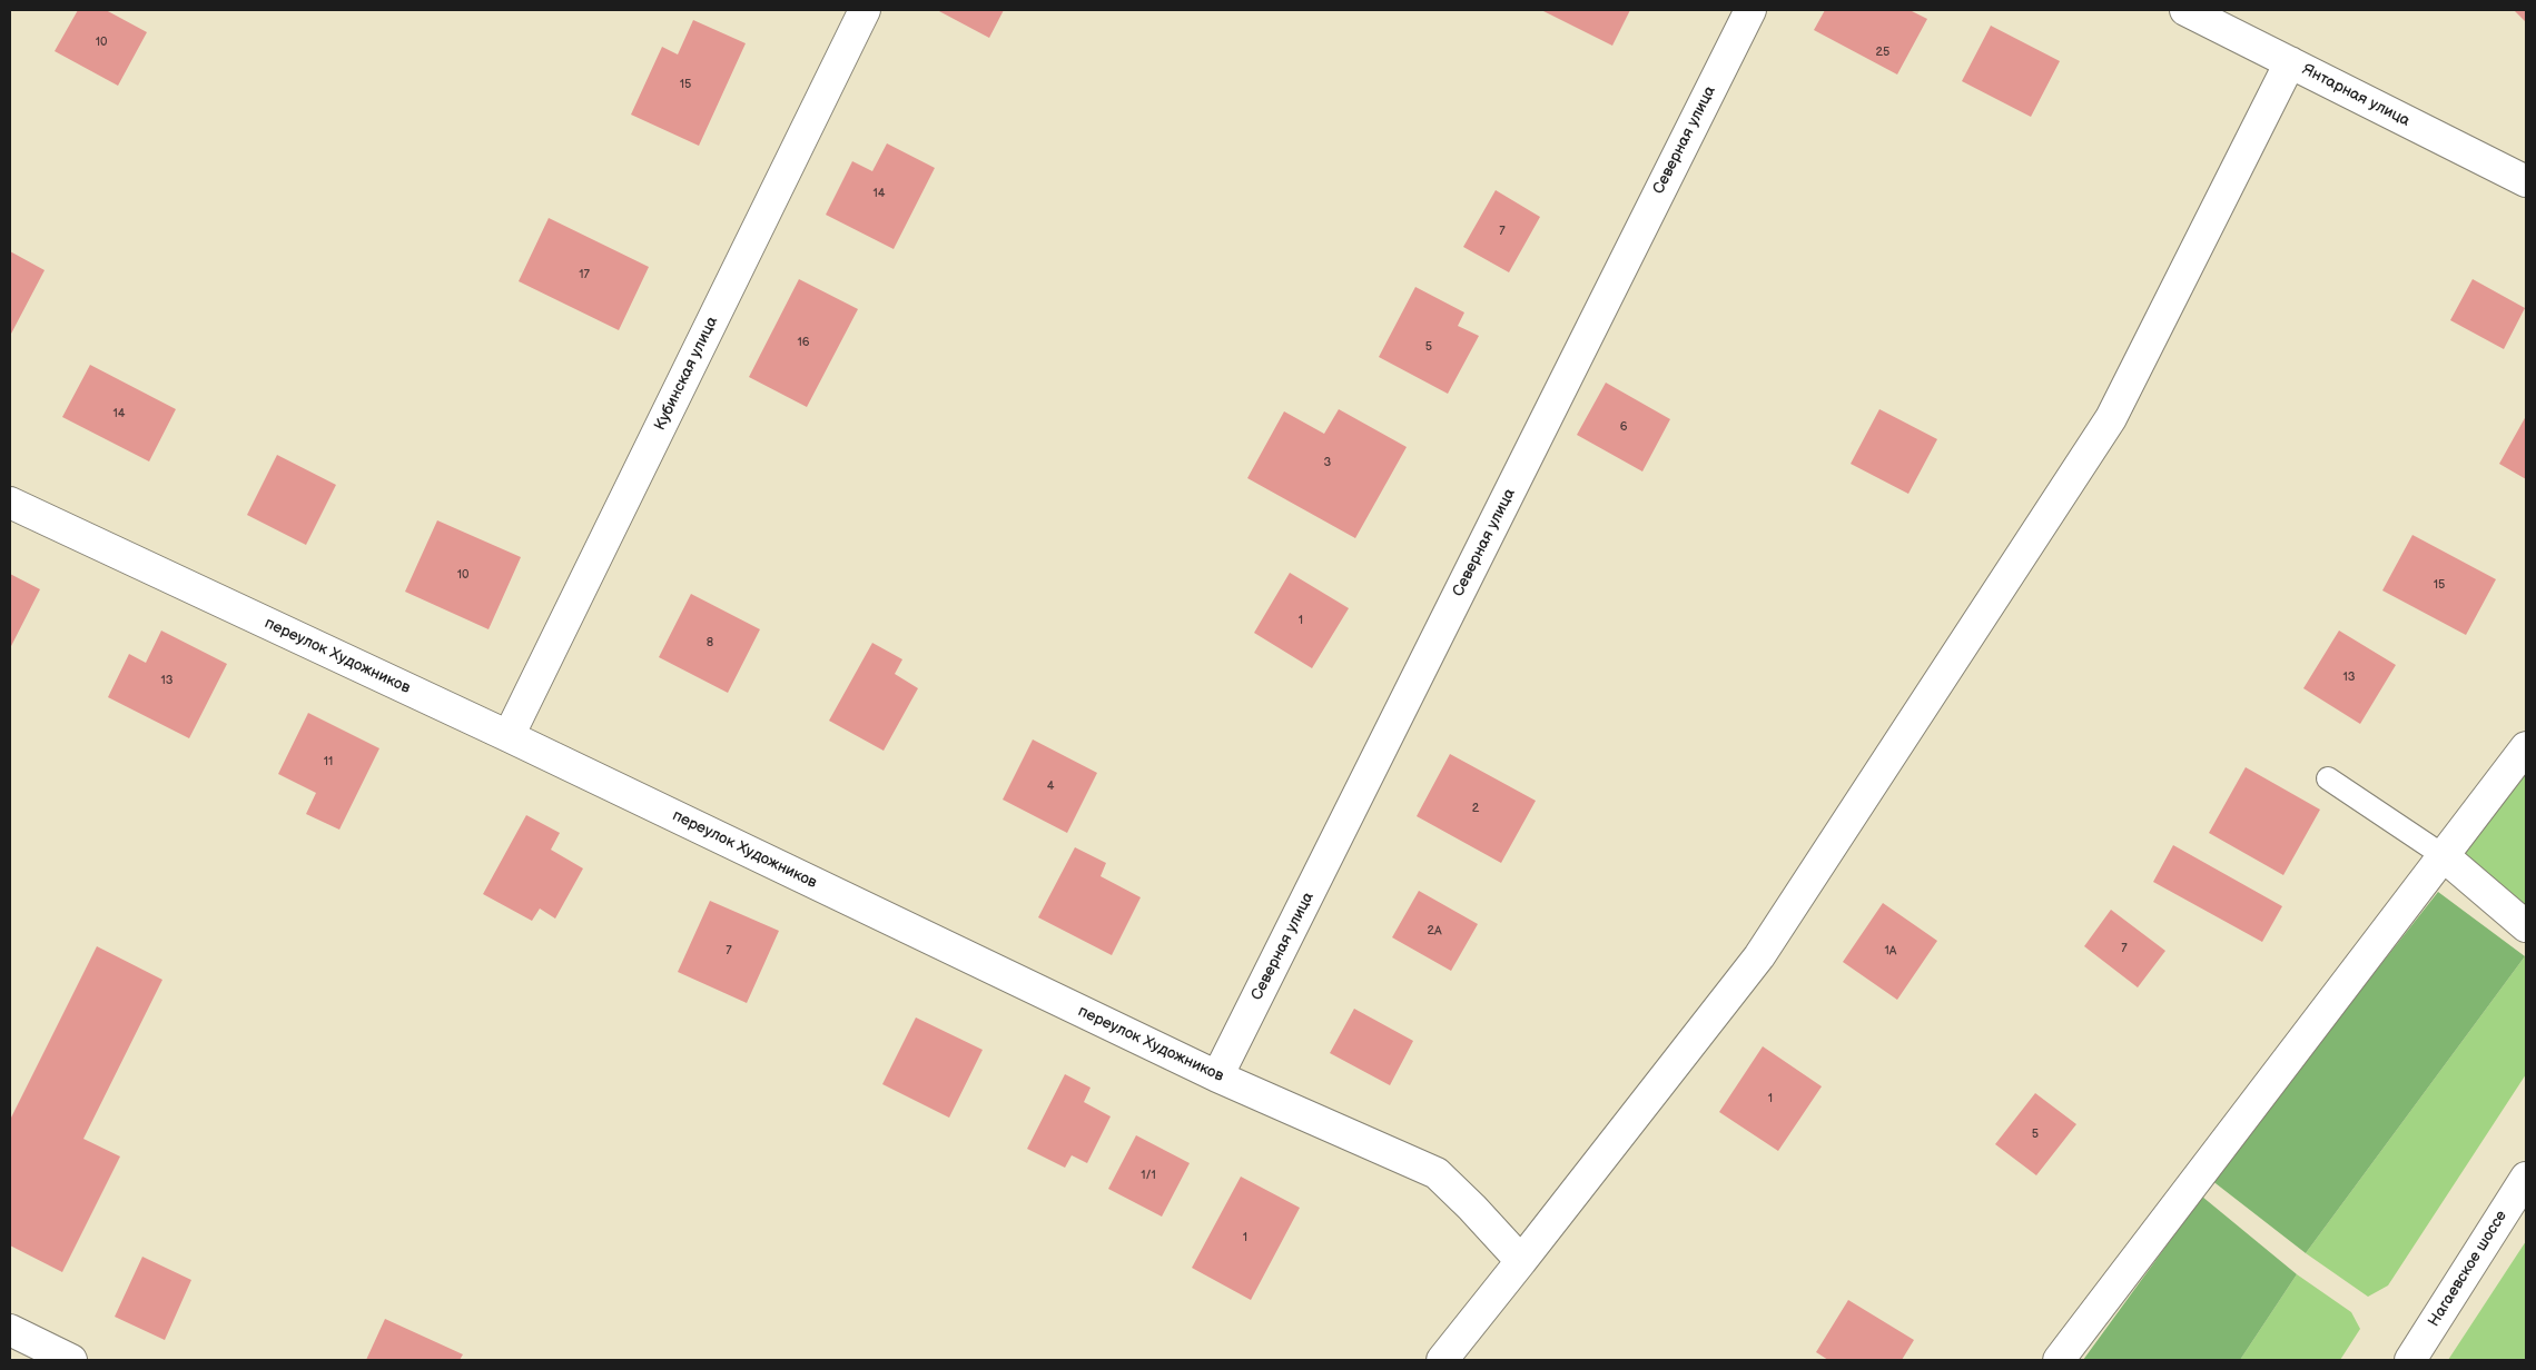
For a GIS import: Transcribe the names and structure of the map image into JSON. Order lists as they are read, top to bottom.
{
  "streets": {
    "street": [
      "Янтарная улица",
      "Северная улица",
      "Кубинская улица",
      "переулок Художников",
      "Нагаевское шоссе"
    ]
  },
  "crossings": [
    ["Северная улица", "переулок Художников"],
    ["Кубинская улица", "переулок Художников"]
  ],
  "house_numbers": [
    "10",
    "25",
    "15",
    "14",
    "7",
    "17",
    "16",
    "5",
    "14",
    "6",
    "3",
    "10",
    "15",
    "1",
    "8",
    "13",
    "13",
    "11",
    "4",
    "2",
    "2А",
    "7",
    "7",
    "1А",
    "1",
    "5",
    "1/1",
    "1"
  ]
}
